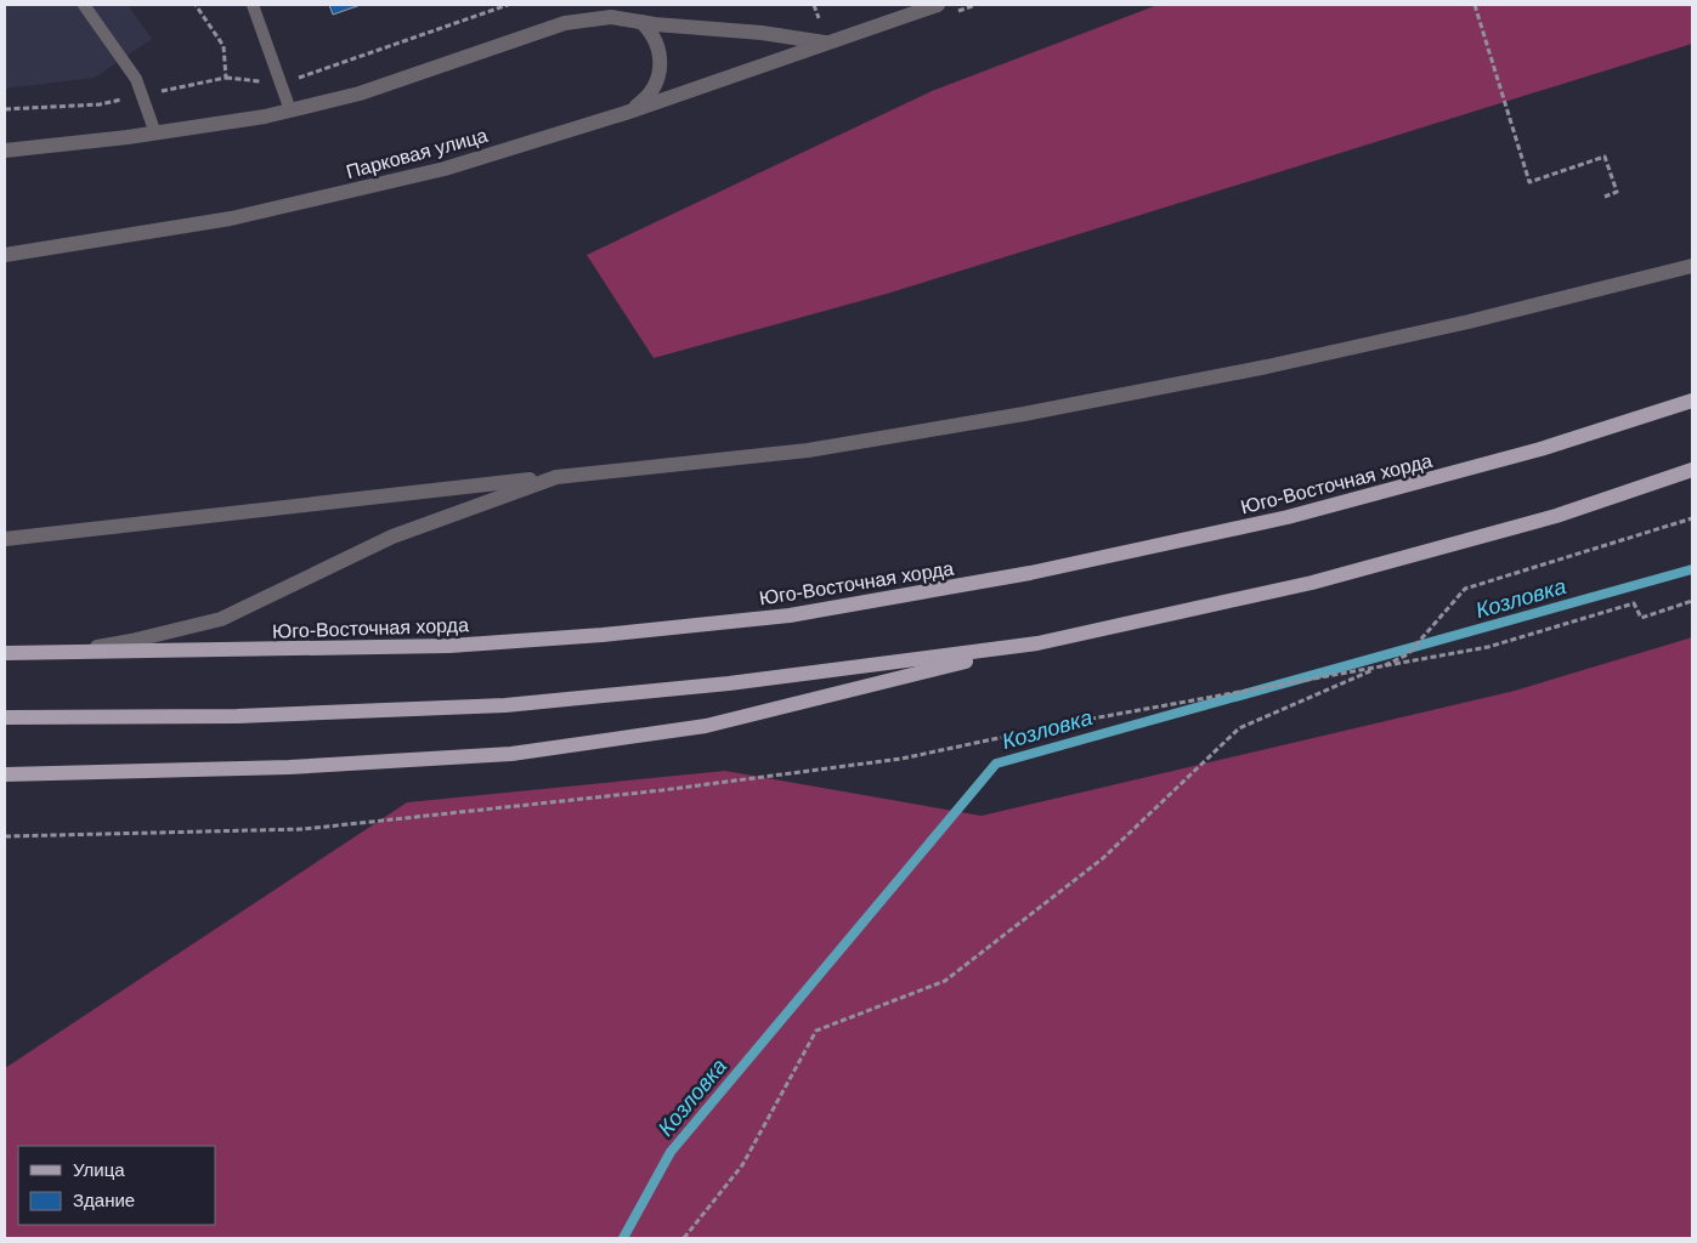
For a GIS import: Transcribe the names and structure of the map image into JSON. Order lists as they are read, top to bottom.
{
  "streets": {
    "main road": ["Юго-Восточная хорда"],
    "street": ["Парковая улица"]
  },
  "water": ["Козловка"],
  "legend": ["Улица", "Здание"]
}
